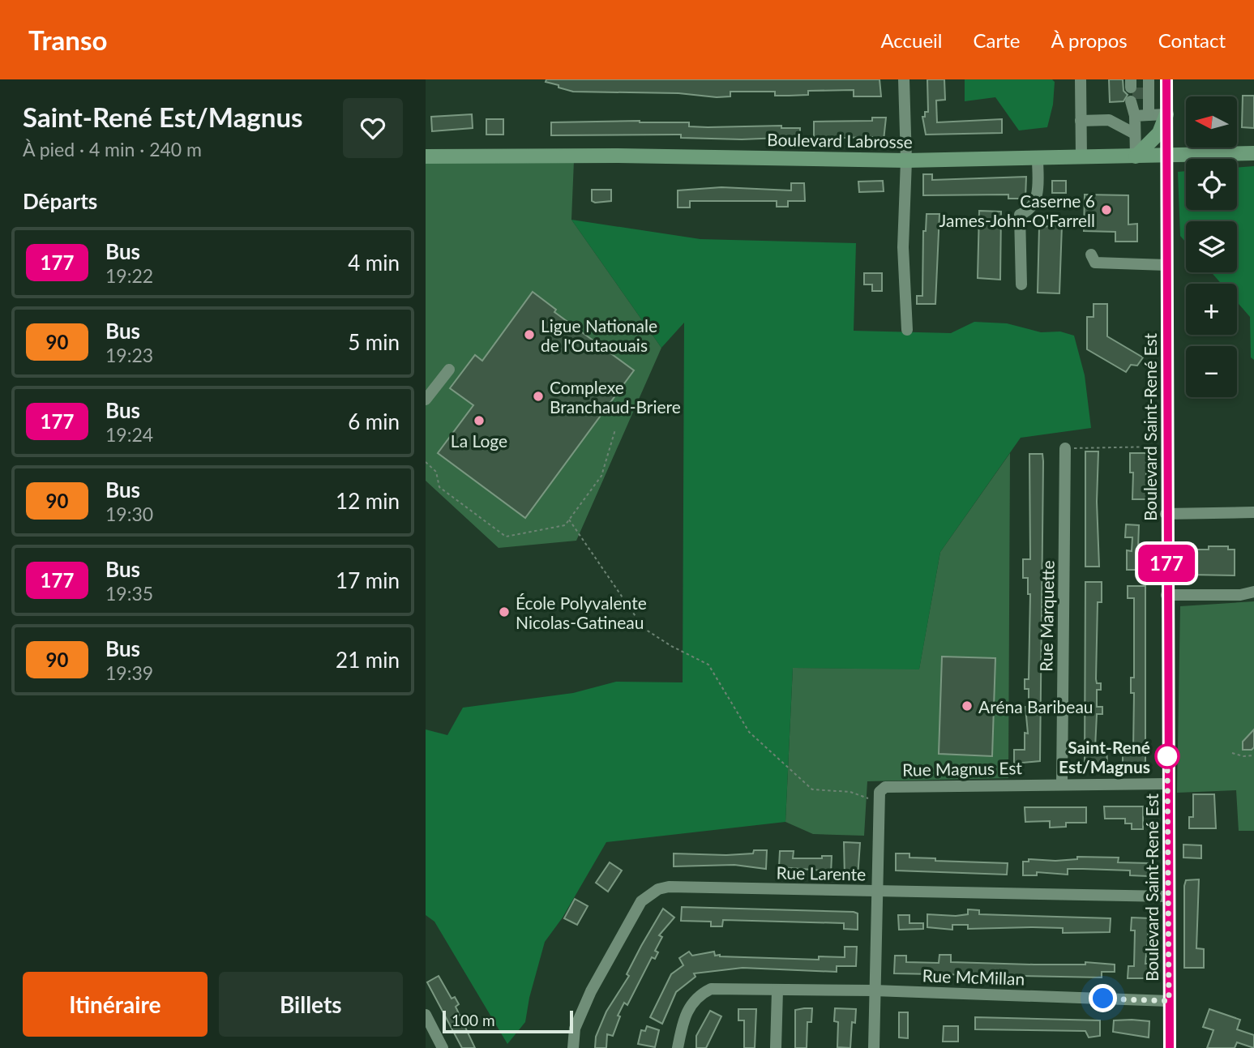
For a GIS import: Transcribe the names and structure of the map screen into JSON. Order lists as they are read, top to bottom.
{
  "streets": {
    "main road": ["Boulevard Labrosse"],
    "street": [
      "Boulevard Saint-René Est",
      "Rue Marquette",
      "Rue Magnus Est",
      "Rue Larente",
      "Rue McMillan"
    ]
  },
  "crossings": [
    ["Boulevard Labrosse", "Boulevard Saint-René Est"],
    ["Boulevard Saint-René Est", "Rue Magnus Est"],
    ["Boulevard Saint-René Est", "Rue Larente"],
    ["Boulevard Saint-René Est", "Rue McMillan"],
    ["Rue Marquette", "Rue Magnus Est"]
  ],
  "places": [
    "Caserne 6 James-John-O'Farrell",
    "Ligue Nationale de l'Outaouais",
    "Complexe Branchaud-Briere",
    "La Loge",
    "École Polyvalente Nicolas-Gatineau",
    "Aréna Baribeau",
    "Saint-René Est/Magnus"
  ],
  "lines": ["bus line 177"],
  "scale_bar": "100 m",
  "north": "left",
  "page": {
    "header": "Transo",
    "nav": [
      "Accueil",
      "Carte",
      "À propos",
      "Contact"
    ],
    "heading": [
      ["Saint-René Est/Magnus", "À pied · 4 min · 240 m"],
      "Départs"
    ],
    "on_map": "177",
    "map_buttons": ["+", "−"],
    "list": [
      {
        "mark": "177",
        "name": "Bus",
        "note": "19:22",
        "value": "4 min"
      },
      {
        "mark": "90",
        "name": "Bus",
        "note": "19:23",
        "value": "5 min"
      },
      {
        "mark": "177",
        "name": "Bus",
        "note": "19:24",
        "value": "6 min"
      },
      {
        "mark": "90",
        "name": "Bus",
        "note": "19:30",
        "value": "12 min"
      },
      {
        "mark": "177",
        "name": "Bus",
        "note": "19:35",
        "value": "17 min"
      },
      {
        "mark": "90",
        "name": "Bus",
        "note": "19:39",
        "value": "21 min"
      }
    ],
    "buttons": ["Itinéraire", "Billets"],
    "scale": "100 m"
  }
}
